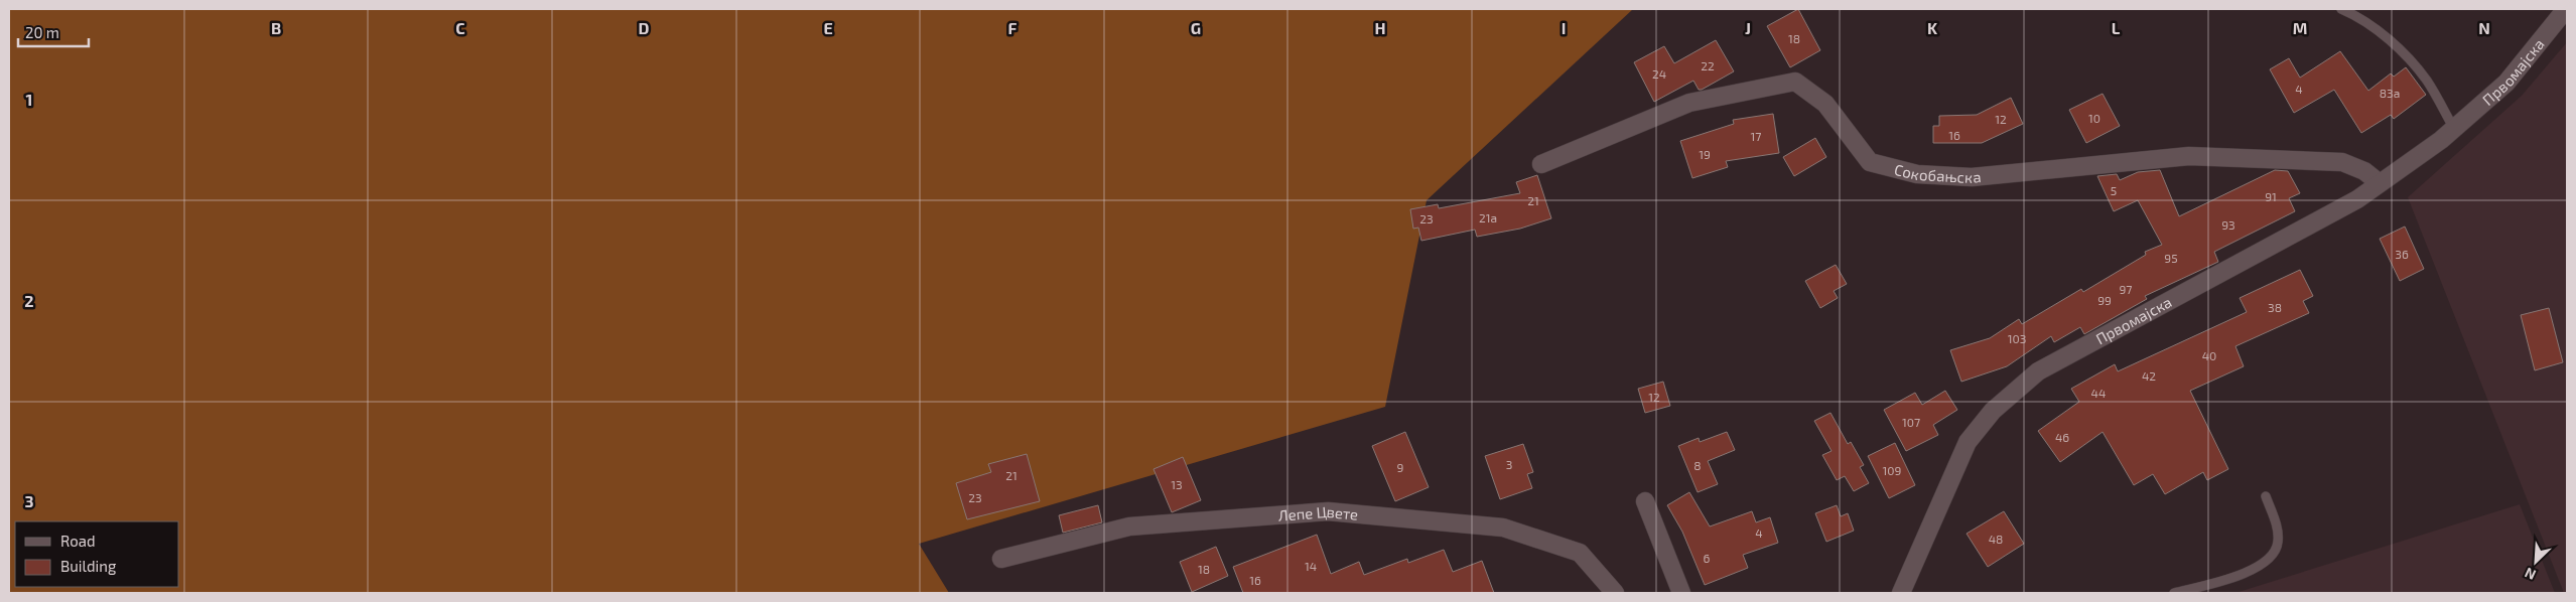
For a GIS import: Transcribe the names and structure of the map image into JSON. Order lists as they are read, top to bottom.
{
  "streets": {
    "street": ["Првомајска", "Сокобањска", "Лепе Цвете"]
  },
  "crossings": [
    ["Првомајска", "Сокобањска"]
  ],
  "house_numbers": [
    "18",
    "22",
    "24",
    "4",
    "83a",
    "10",
    "12",
    "16",
    "17",
    "19",
    "5",
    "91",
    "21",
    "21a",
    "23",
    "93",
    "36",
    "95",
    "97",
    "99",
    "38",
    "103",
    "40",
    "42",
    "44",
    "12",
    "107",
    "46",
    "3",
    "8",
    "9",
    "109",
    "21",
    "13",
    "23",
    "4",
    "48",
    "6",
    "14",
    "18",
    "16"
  ],
  "legend": ["Road", "Building"],
  "scale_bar": "20 m",
  "north": "bottom left",
  "grid": {
    "columns": [
      "B",
      "C",
      "D",
      "E",
      "F",
      "G",
      "H",
      "I",
      "J",
      "K",
      "L",
      "M",
      "N"
    ],
    "rows": ["1", "2", "3"]
  }
}
